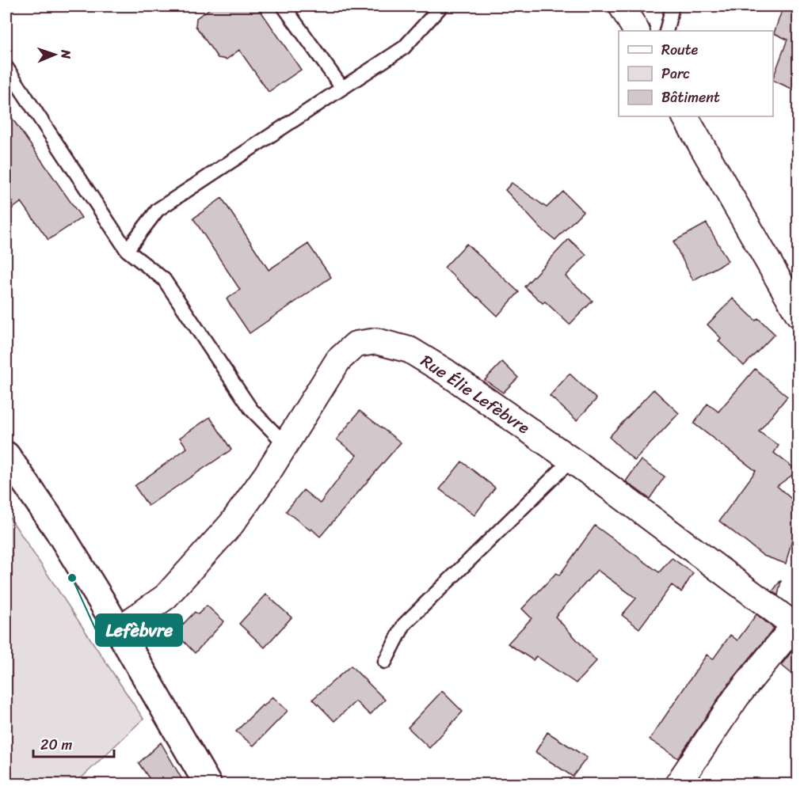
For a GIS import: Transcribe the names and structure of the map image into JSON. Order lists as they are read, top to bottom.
{
  "streets": {
    "street": ["Rue Élie Lefèbvre"]
  },
  "places": ["Lefèbvre"],
  "legend": ["Route", "Parc", "Bâtiment"],
  "scale_bar": "20 m",
  "north": "right"
}
